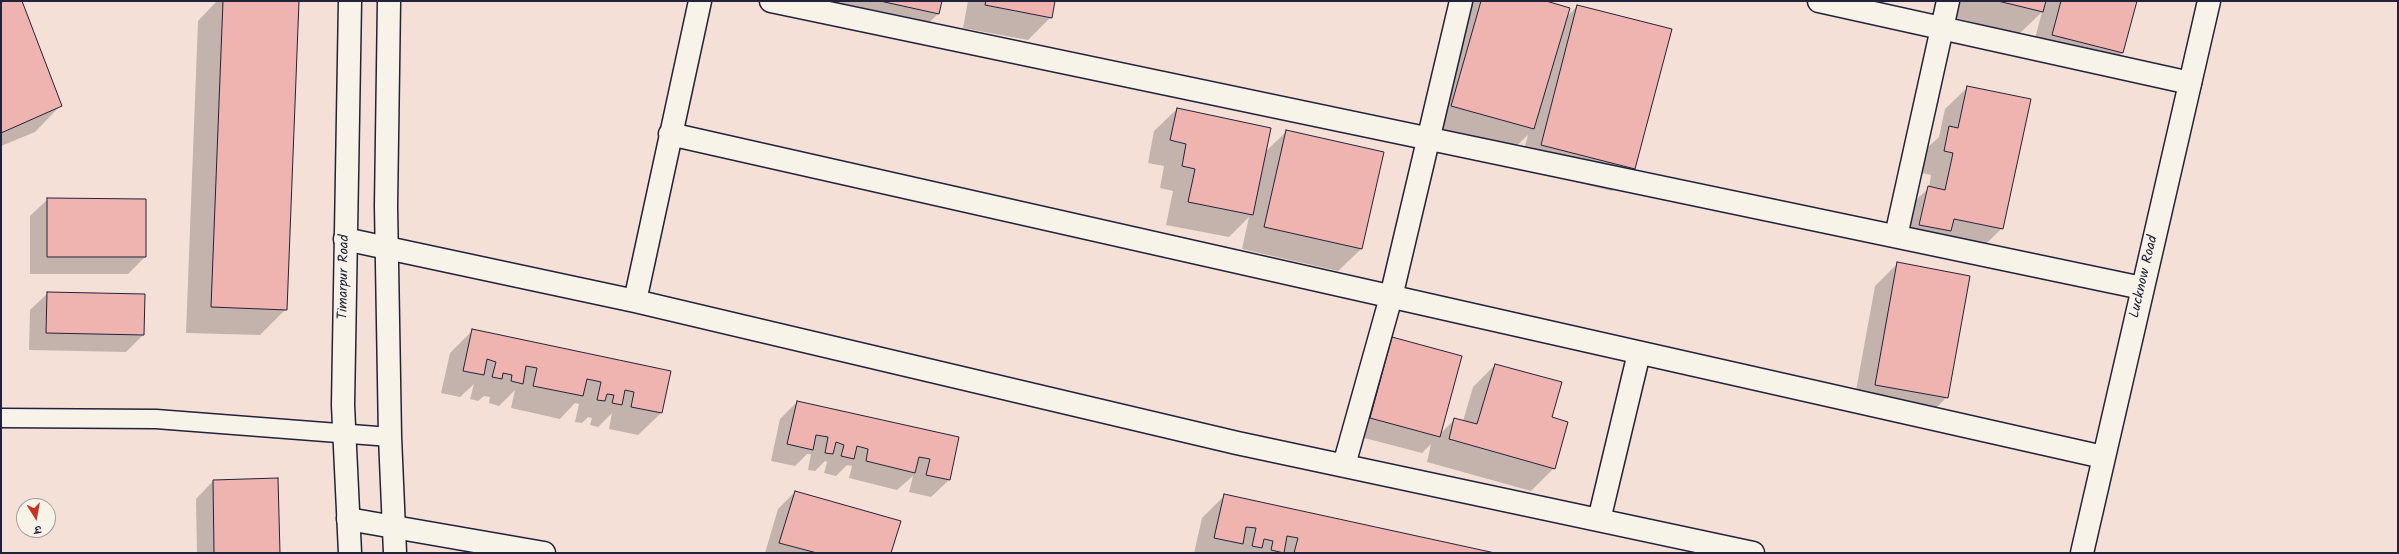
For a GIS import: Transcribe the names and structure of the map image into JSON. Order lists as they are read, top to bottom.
{
  "streets": {
    "street": ["Timarpur Road", "Lucknow Road"]
  },
  "north": "bottom"
}
